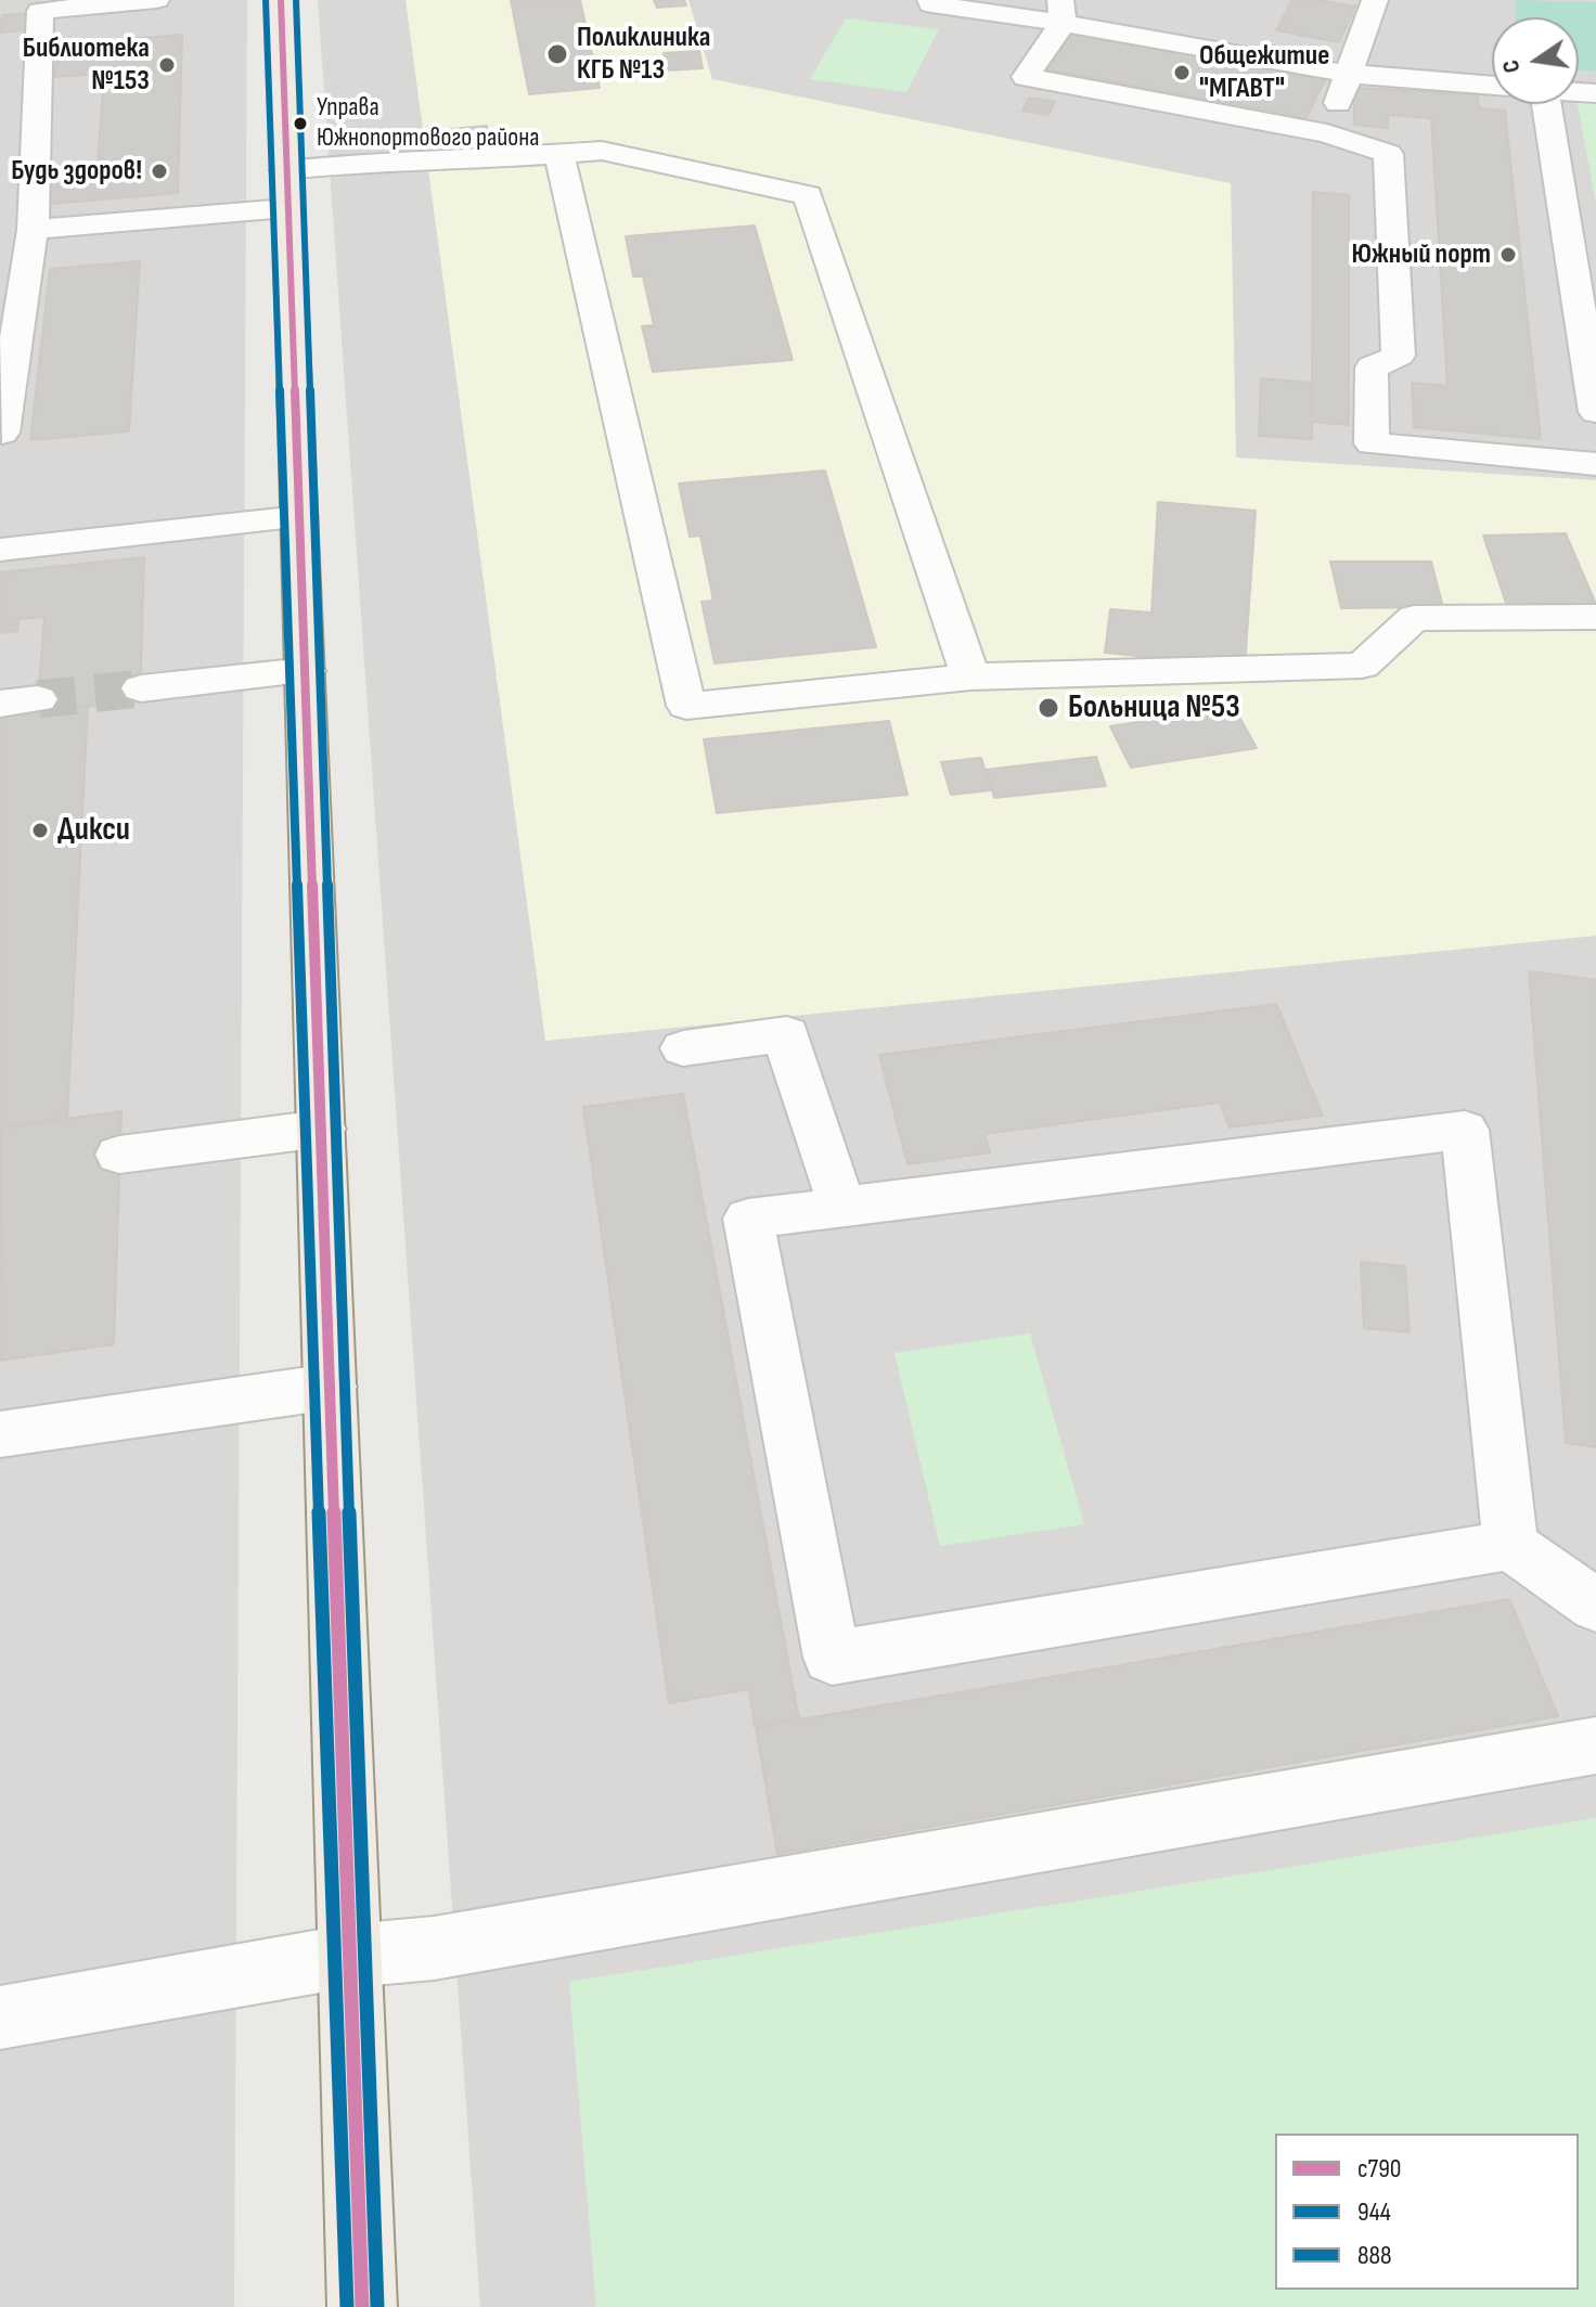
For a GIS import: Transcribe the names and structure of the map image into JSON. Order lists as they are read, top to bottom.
{
  "places": [
    "Поликлиника КГБ №13",
    "Библиотека №153",
    "Общежитие \"МГАВТ\"",
    "Управа Южнопортового района",
    "Будь здоров!",
    "Южный порт",
    "Больница №53",
    "Дикси"
  ],
  "lines": ["transit line с790", "transit line 944", "transit line 888"],
  "legend": ["с790", "944", "888"],
  "north": "left"
}
